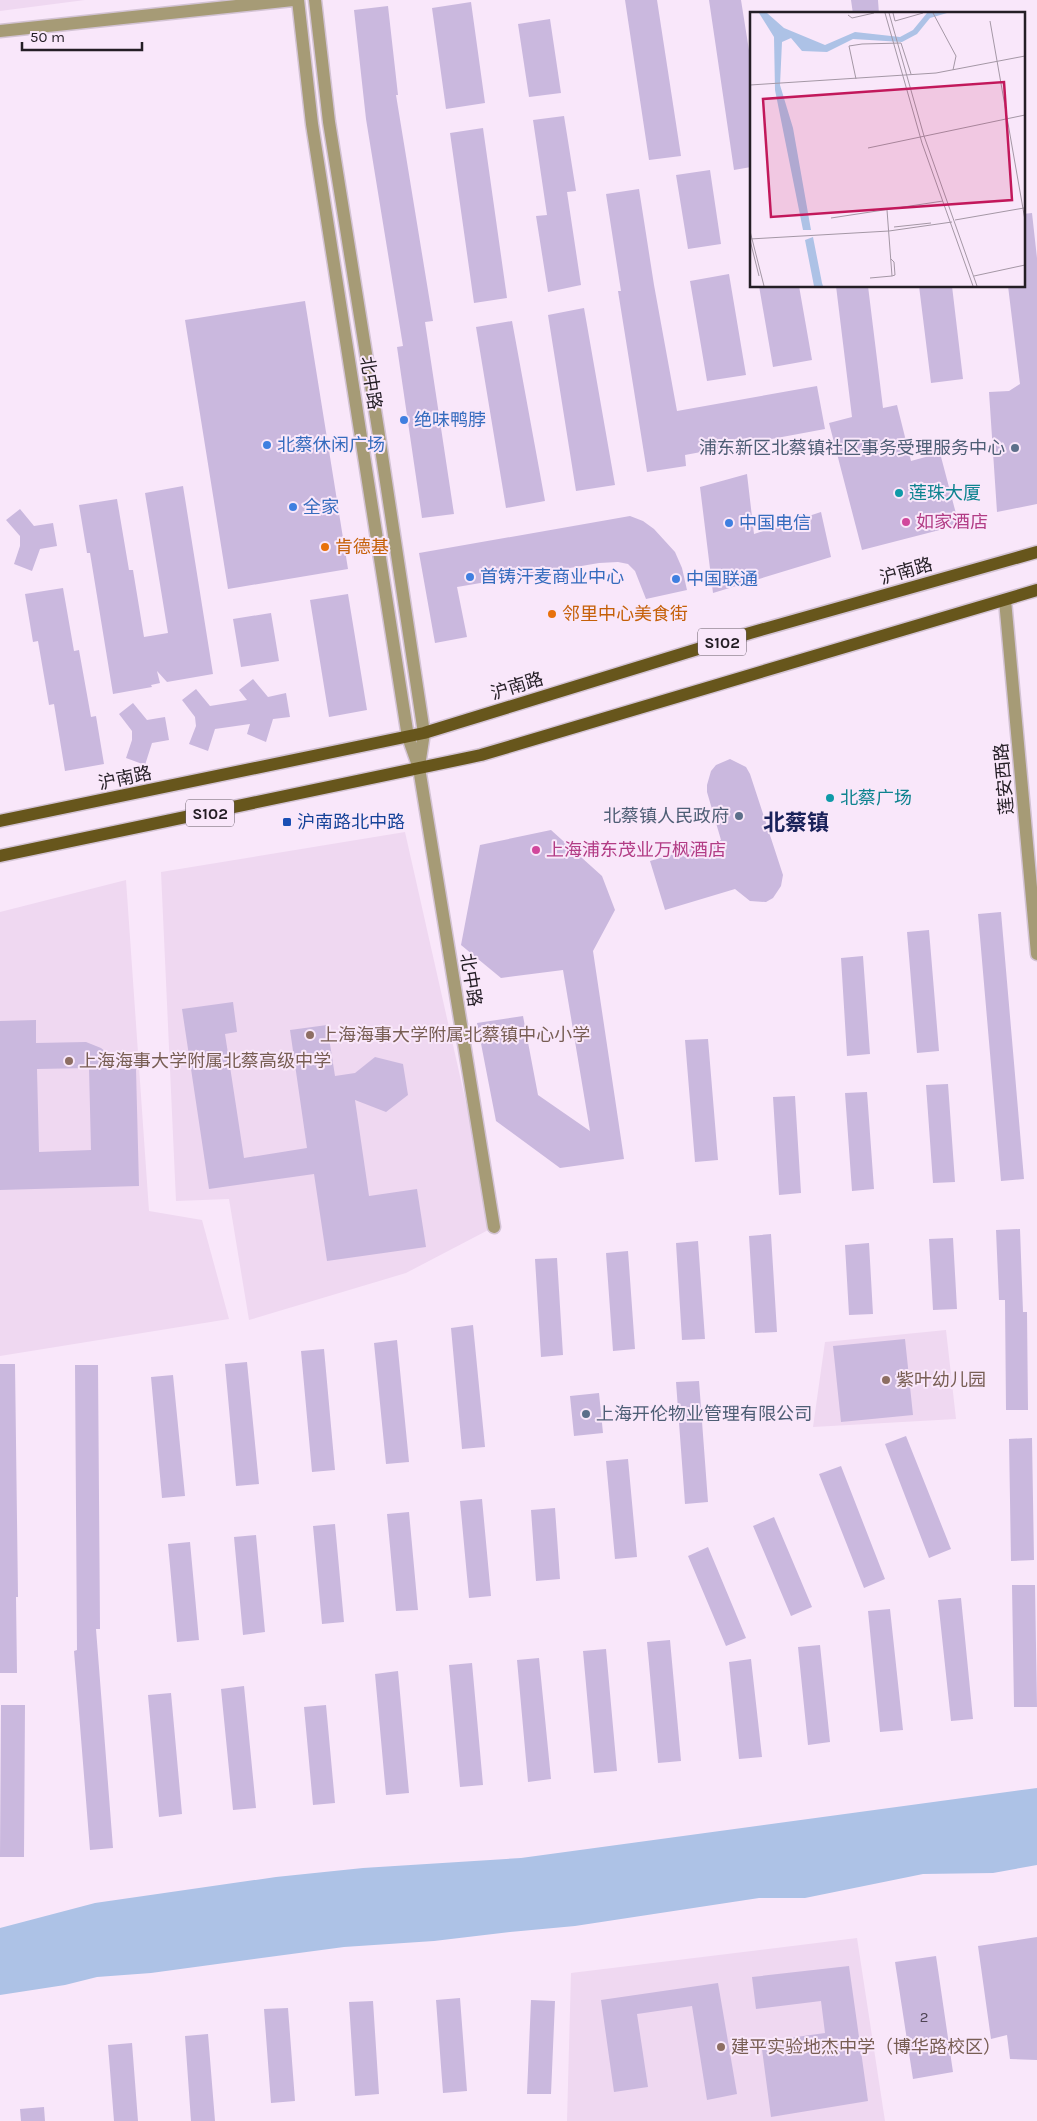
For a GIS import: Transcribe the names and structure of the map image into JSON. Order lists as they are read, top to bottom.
{
  "streets": {
    "main road": ["沪南路", "S102"],
    "street": ["北中路", "莲安西路"]
  },
  "crossings": [
    ["北中路", "沪南路"],
    ["北中路", "S102"],
    ["S102", "莲安西路"]
  ],
  "districts": ["北蔡镇"],
  "places": {
    "other": [
      "绝味鸭脖",
      "北蔡休闲广场",
      "浦东新区北蔡镇社区事务受理服务中心",
      "莲珠大厦",
      "全家",
      "如家酒店",
      "中国电信",
      "肯德基",
      "首铸汗麦商业中心",
      "中国联通",
      "邻里中心美食街",
      "北蔡广场",
      "北蔡镇人民政府",
      "上海浦东茂业万枫酒店",
      "上海海事大学附属北蔡镇中心小学",
      "上海海事大学附属北蔡高级中学",
      "紫叶幼儿园",
      "上海开伦物业管理有限公司",
      "建平实验地杰中学（博华路校区）"
    ],
    "transit": ["沪南路北中路"]
  },
  "house_numbers": ["2"],
  "scale_bar": "50 m"
}
